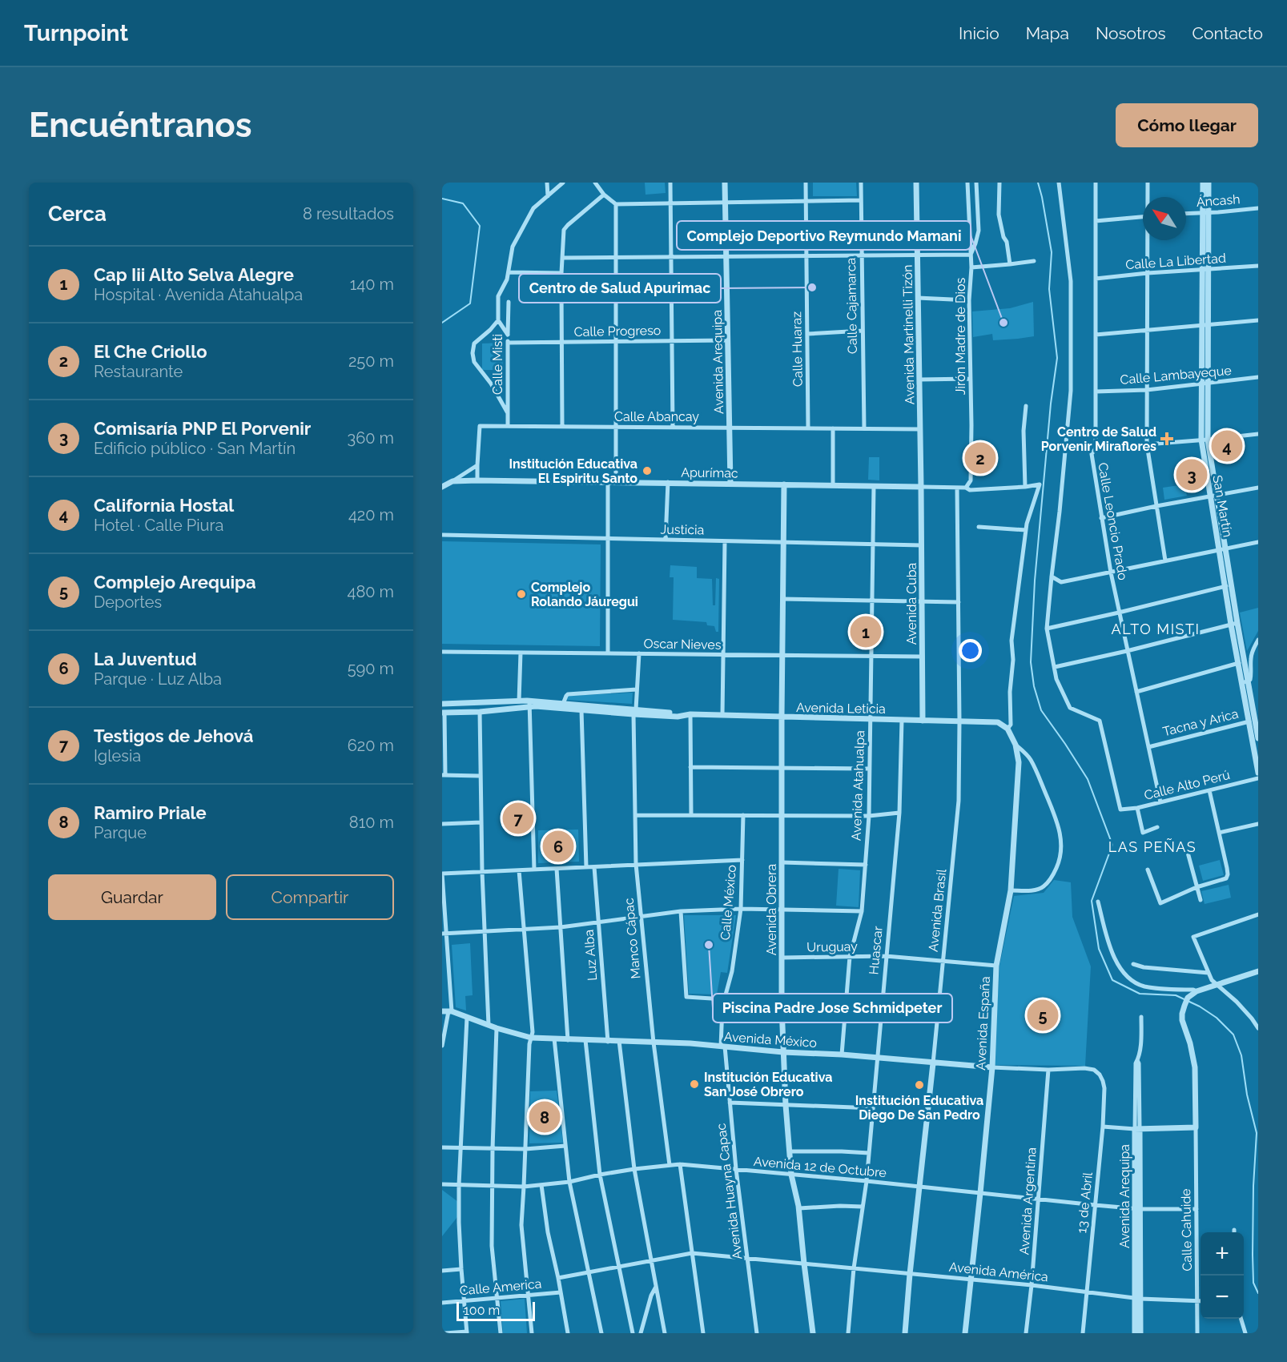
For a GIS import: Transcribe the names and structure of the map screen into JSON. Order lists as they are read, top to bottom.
{
  "streets": {
    "street": [
      "Áncash",
      "Calle La Libertad",
      "Calle Cajamarca",
      "Calle Progreso",
      "Avenida Martinelli Tizón",
      "Jirón Madre de Dios",
      "Calle Huaraz",
      "Avenida Arequipa",
      "Calle Misti",
      "Calle Lambayeque",
      "Calle Abancay",
      "Apurímac",
      "San Martín",
      "Calle Leoncio Prado",
      "Justicia",
      "Avenida Cuba",
      "Oscar Nieves",
      "Avenida Leticia",
      "Tacna y Arica",
      "Calle Alto Perú",
      "Avenida Atahualpa",
      "Calle México",
      "Avenida Obrera",
      "Avenida Brasil",
      "Manco Cápac",
      "Uruguay",
      "Huascar",
      "Luz Alba",
      "Avenida España",
      "Avenida México",
      "Avenida 12 de Octubre",
      "Avenida Huayna Capac",
      "Avenida Argentina",
      "13 de Abril",
      "Calle Cahuide",
      "Avenida América",
      "Calle America"
    ]
  },
  "crossings": [
    ["Áncash", "San Martín"],
    ["Calle La Libertad", "San Martín"],
    ["Calle La Libertad", "Calle Leoncio Prado"],
    ["Calle Cajamarca", "Calle Abancay"],
    ["Calle Progreso", "Avenida Arequipa"],
    ["Calle Progreso", "Calle Misti"],
    ["Avenida Martinelli Tizón", "Calle Abancay"],
    ["Avenida Martinelli Tizón", "Apurímac"],
    ["Avenida Martinelli Tizón", "Avenida Cuba"],
    ["Jirón Madre de Dios", "Apurímac"],
    ["Calle Huaraz", "Calle Abancay"],
    ["Avenida Arequipa", "Calle Abancay"],
    ["Avenida Arequipa", "Apurímac"],
    ["Avenida Arequipa", "Avenida 12 de Octubre"],
    ["Avenida Arequipa", "Avenida América"],
    ["Calle Misti", "Calle Abancay"],
    ["Calle Lambayeque", "San Martín"],
    ["Calle Lambayeque", "Calle Leoncio Prado"],
    ["Apurímac", "Avenida Cuba"],
    ["Apurímac", "Avenida Atahualpa"],
    ["Apurímac", "Avenida Obrera"],
    ["Apurímac", "Avenida Brasil"],
    ["San Martín", "Tacna y Arica"],
    ["Calle Leoncio Prado", "Tacna y Arica"],
    ["Calle Leoncio Prado", "Calle Alto Perú"],
    ["Justicia", "Avenida Cuba"],
    ["Justicia", "Avenida Atahualpa"],
    ["Justicia", "Avenida Obrera"],
    ["Avenida Cuba", "Oscar Nieves"],
    ["Avenida Cuba", "Avenida Leticia"],
    ["Oscar Nieves", "Avenida Atahualpa"],
    ["Oscar Nieves", "Avenida Obrera"],
    ["Oscar Nieves", "Manco Cápac"],
    ["Avenida Leticia", "Avenida Atahualpa"],
    ["Avenida Leticia", "Avenida Obrera"],
    ["Avenida Leticia", "Avenida Brasil"],
    ["Avenida Leticia", "Manco Cápac"],
    ["Avenida Leticia", "Huascar"],
    ["Avenida Leticia", "Avenida España"],
    ["Avenida Atahualpa", "Uruguay"],
    ["Avenida Atahualpa", "Avenida México"],
    ["Calle México", "Avenida México"],
    ["Calle México", "Avenida Huayna Capac"],
    ["Avenida Obrera", "Uruguay"],
    ["Avenida Obrera", "Avenida México"],
    ["Avenida Obrera", "Avenida 12 de Octubre"],
    ["Avenida Obrera", "Avenida América"],
    ["Avenida Brasil", "Uruguay"],
    ["Avenida Brasil", "Avenida México"],
    ["Avenida Brasil", "Avenida 12 de Octubre"],
    ["Avenida Brasil", "Avenida América"],
    ["Manco Cápac", "Avenida México"],
    ["Manco Cápac", "Avenida 12 de Octubre"],
    ["Uruguay", "Huascar"],
    ["Uruguay", "Avenida España"],
    ["Huascar", "Avenida México"],
    ["Huascar", "Avenida 12 de Octubre"],
    ["Huascar", "Avenida América"],
    ["Luz Alba", "Avenida México"],
    ["Avenida España", "Avenida México"],
    ["Avenida España", "Avenida 12 de Octubre"],
    ["Avenida España", "Avenida América"],
    ["Avenida México", "Avenida Huayna Capac"],
    ["Avenida México", "Avenida Argentina"],
    ["Avenida México", "13 de Abril"],
    ["Avenida 12 de Octubre", "Avenida Huayna Capac"],
    ["Avenida 12 de Octubre", "Avenida Argentina"],
    ["Avenida 12 de Octubre", "13 de Abril"],
    ["Avenida 12 de Octubre", "Calle Cahuide"],
    ["Avenida Huayna Capac", "Avenida América"],
    ["Avenida Argentina", "Avenida América"],
    ["13 de Abril", "Avenida América"],
    ["Calle Cahuide", "Avenida América"]
  ],
  "districts": ["ALTO MISTI", "LAS PEÑAS"],
  "places": {
    "other": [
      "Centro de Salud Apurimac",
      "Complejo Deportivo Reymundo Mamani",
      "Institución Educativa El Espiritu Santo",
      "Complejo Rolando Jáuregui",
      "Piscina Padre Jose Schmidpeter",
      "Institución Educativa San José Obrero",
      "Institución Educativa Diego De San Pedro"
    ],
    "health": ["Centro de Salud Porvenir Miraflores"]
  },
  "scale_bar": "100 m",
  "north": "top left",
  "page": {
    "header": "Turnpoint",
    "nav": [
      "Inicio",
      "Mapa",
      "Nosotros",
      "Contacto"
    ],
    "buttons": [
      "Cómo llegar",
      ["Guardar", "Compartir"]
    ],
    "title": "Encuéntranos",
    "heading": ["Cerca", "8 resultados"],
    "list": [
      {
        "mark": "1",
        "name": "Cap Iii Alto Selva Alegre",
        "note": "Hospital · Avenida Atahualpa",
        "value": "140 m"
      },
      {
        "mark": "2",
        "name": "El Che Criollo",
        "note": "Restaurante",
        "value": "250 m"
      },
      {
        "mark": "3",
        "name": "Comisaría PNP El Porvenir",
        "note": "Edificio público · San Martín",
        "value": "360 m"
      },
      {
        "mark": "4",
        "name": "California Hostal",
        "note": "Hotel · Calle Piura",
        "value": "420 m"
      },
      {
        "mark": "5",
        "name": "Complejo Arequipa",
        "note": "Deportes",
        "value": "480 m"
      },
      {
        "mark": "6",
        "name": "La Juventud",
        "note": "Parque · Luz Alba",
        "value": "590 m"
      },
      {
        "mark": "7",
        "name": "Testigos de Jehová",
        "note": "Iglesia",
        "value": "620 m"
      },
      {
        "mark": "8",
        "name": "Ramiro Priale",
        "note": "Parque",
        "value": "810 m"
      }
    ],
    "pins": [
      "4",
      "2",
      "3",
      "1",
      "7",
      "6",
      "5",
      "8"
    ],
    "map_buttons": ["+", "−"],
    "scale": "100 m"
  }
}
